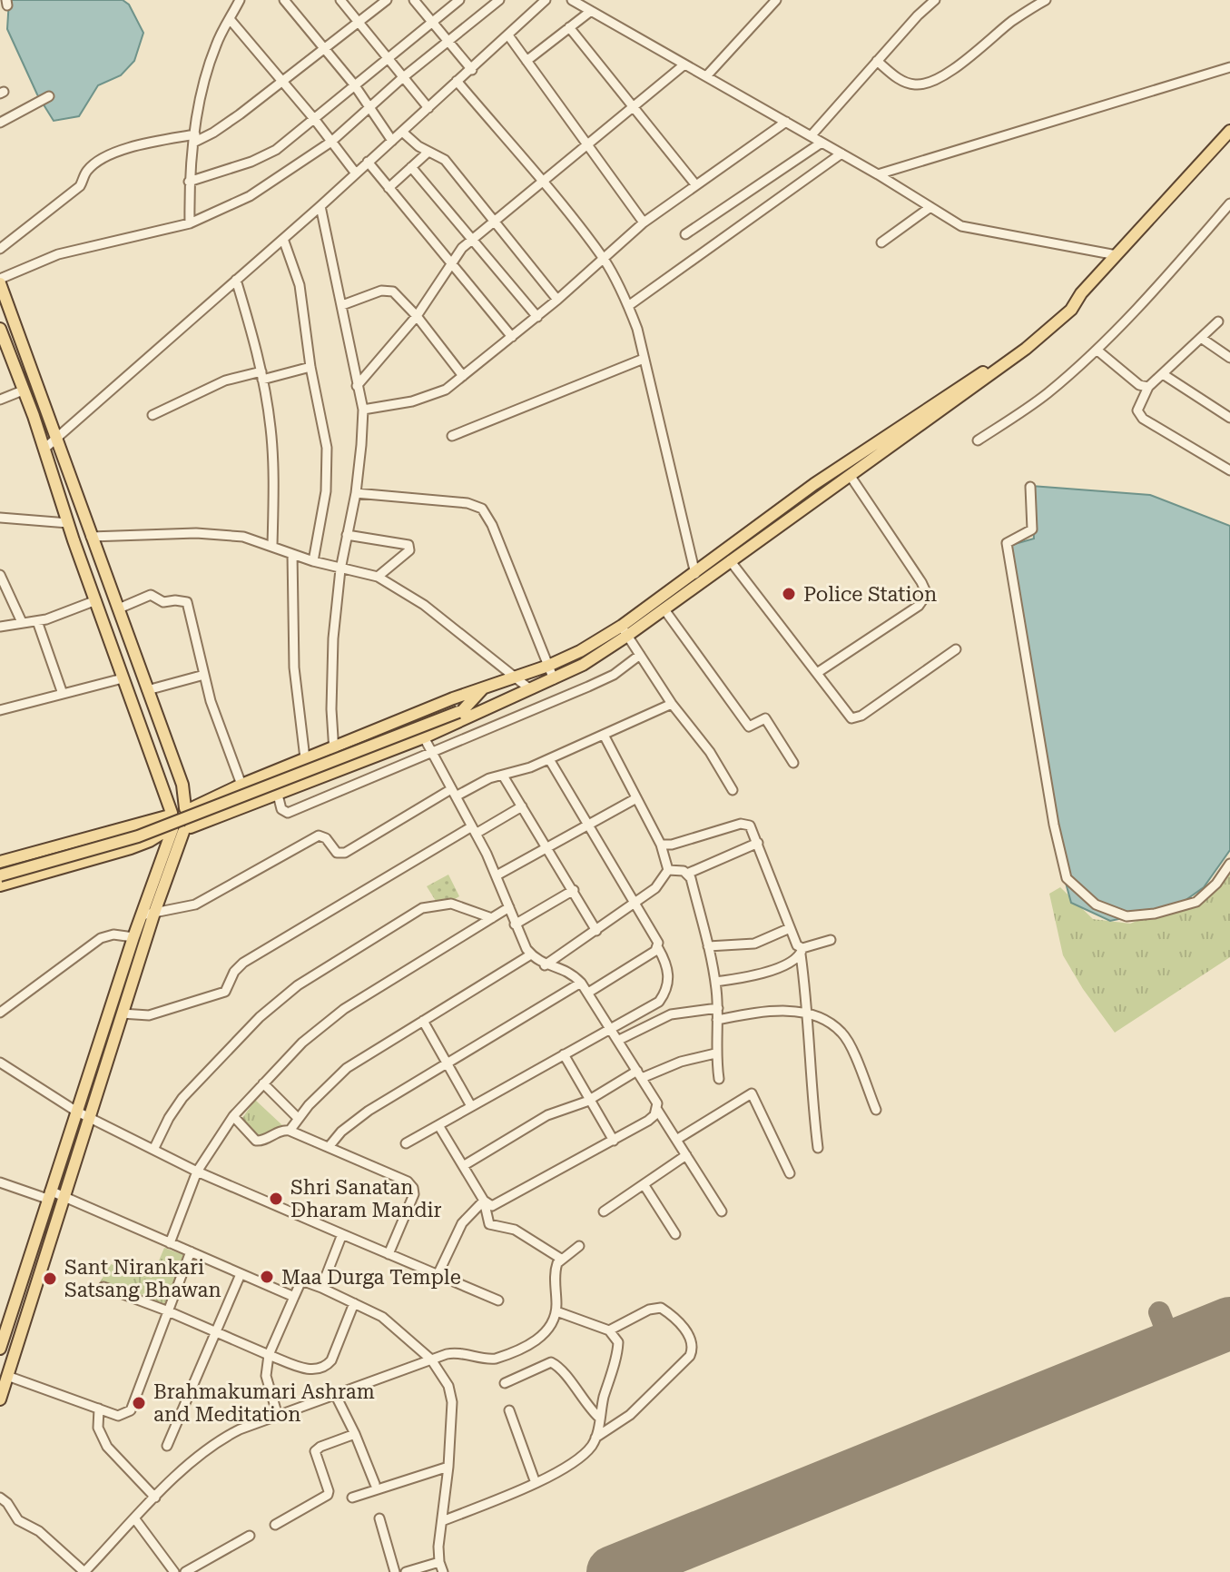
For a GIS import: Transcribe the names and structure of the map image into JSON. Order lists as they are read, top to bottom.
{
  "places": [
    "Police Station",
    "Shri Sanatan Dharam Mandir",
    "Maa Durga Temple",
    "Sant Nirankari Satsang Bhawan",
    "Brahmakumari Ashram and Meditation"
  ]
}
